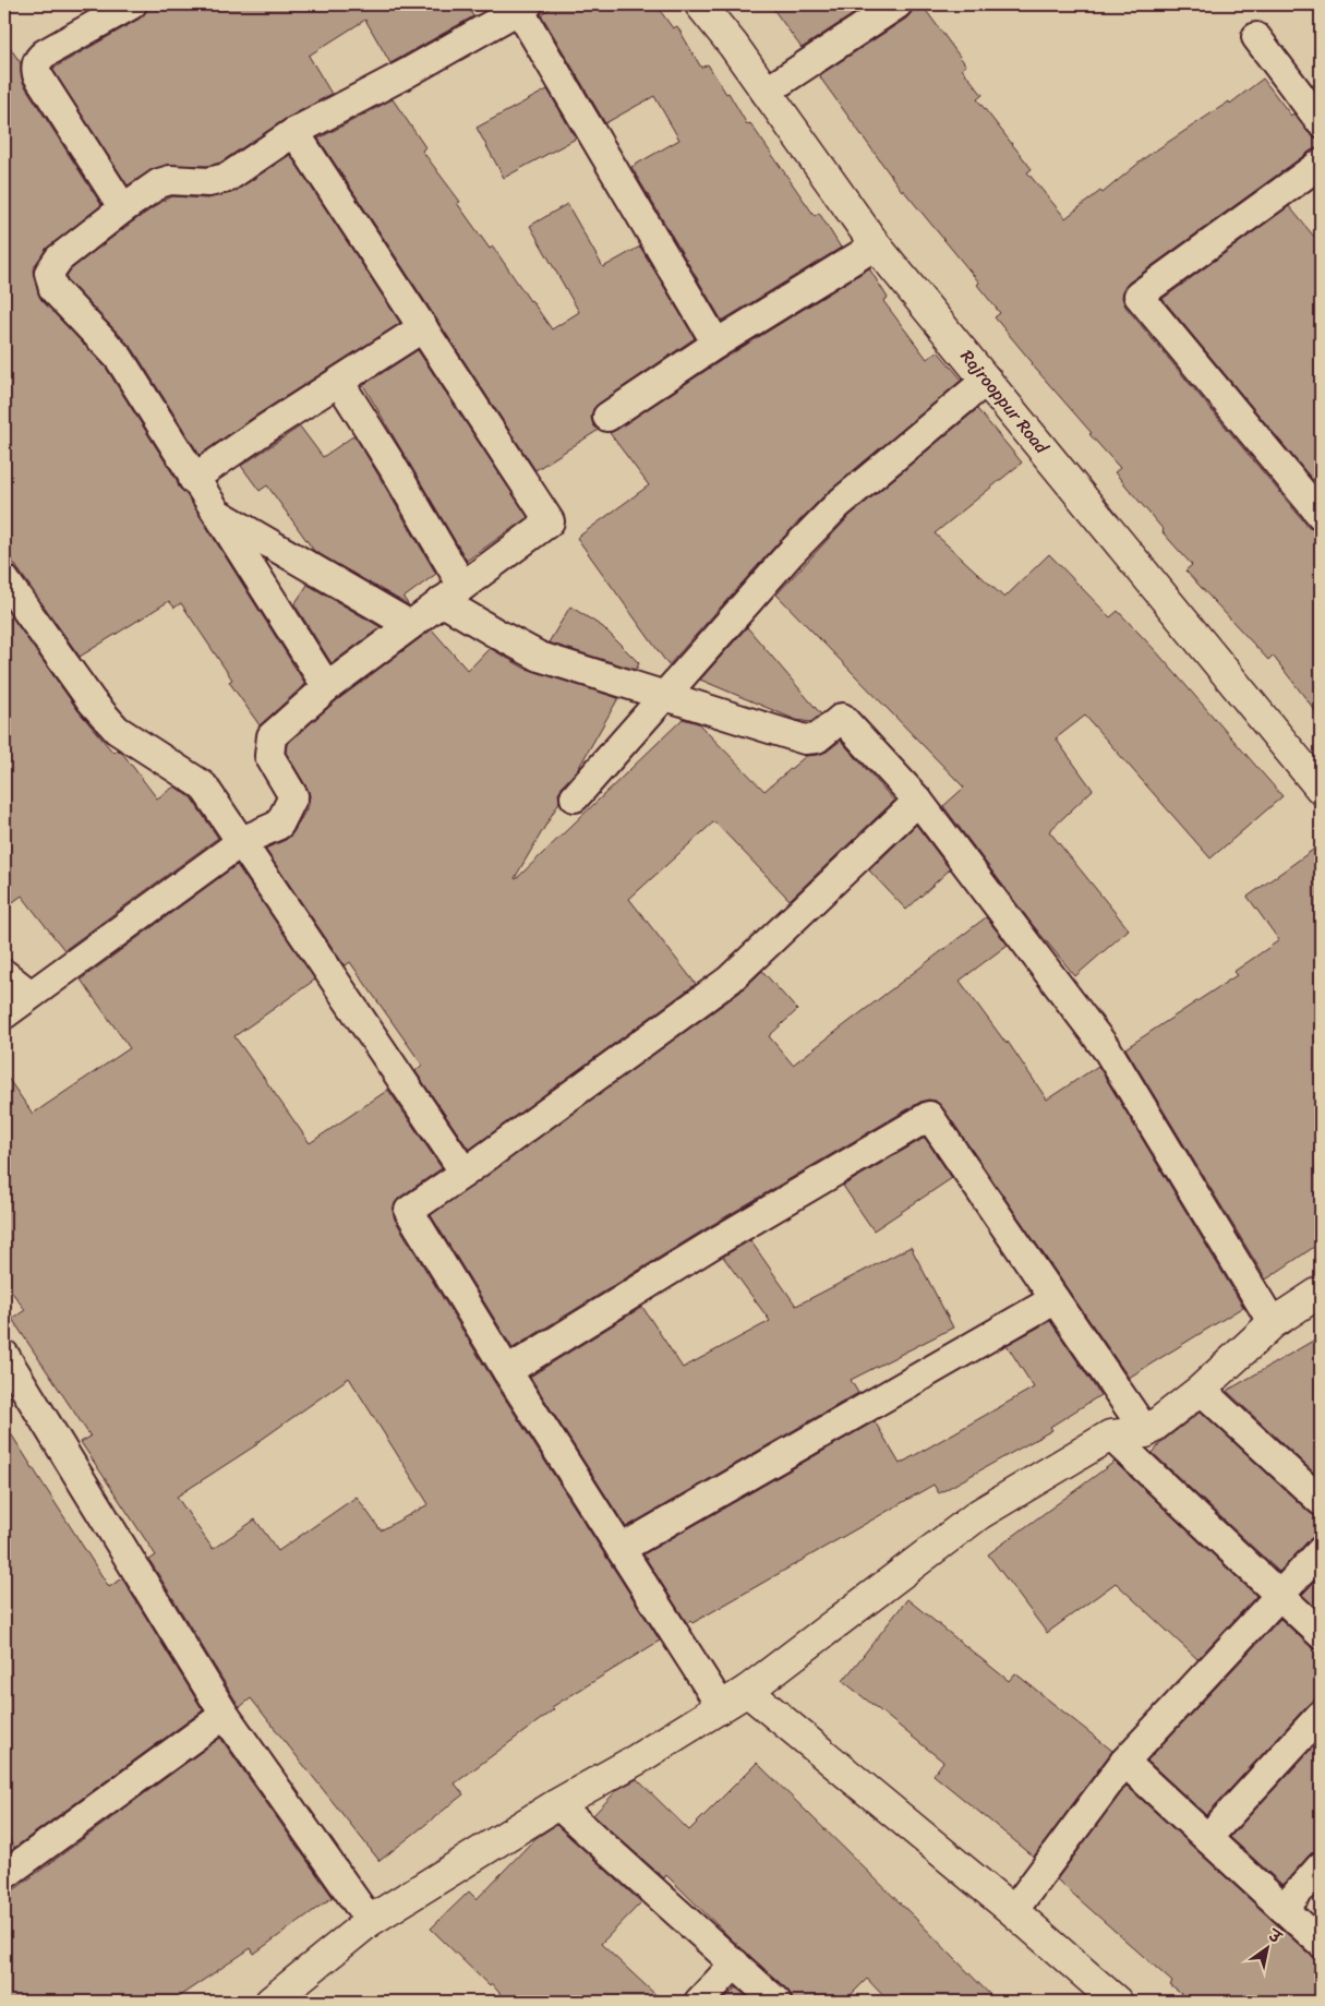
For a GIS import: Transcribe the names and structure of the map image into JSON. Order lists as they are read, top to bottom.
{
  "streets": {
    "main road": ["Rajrooppur Road"]
  },
  "north": "top right"
}
